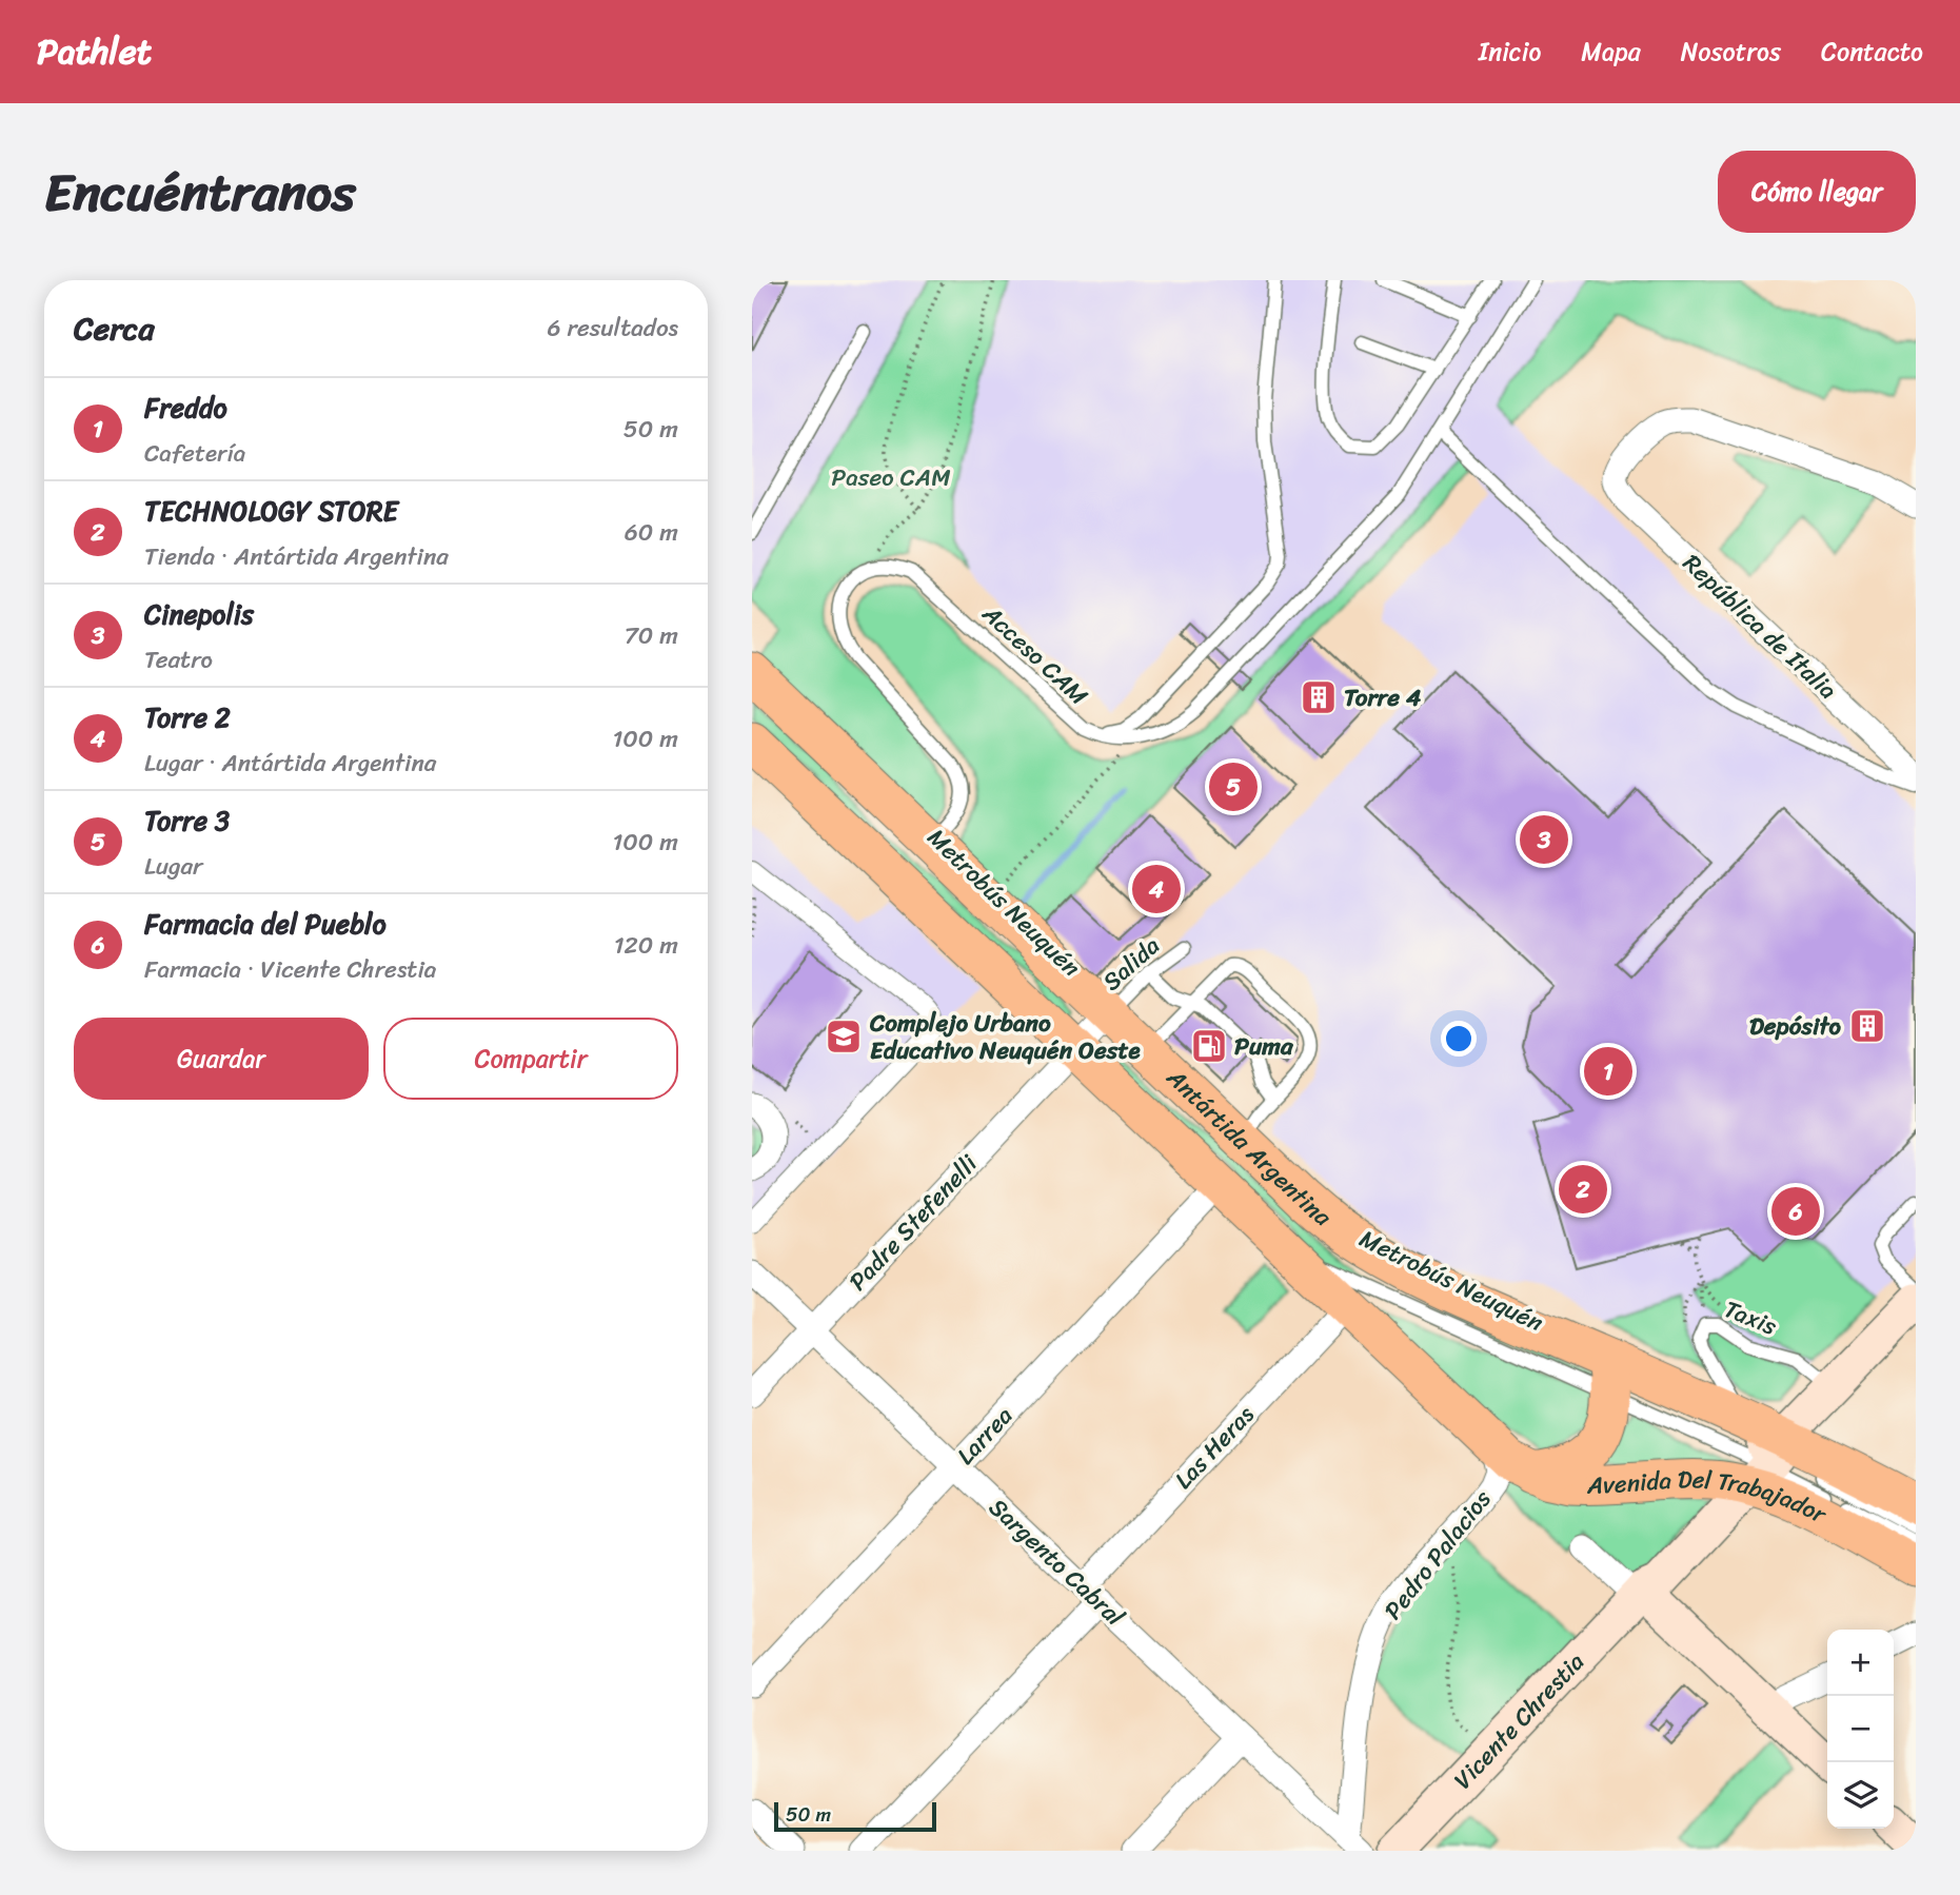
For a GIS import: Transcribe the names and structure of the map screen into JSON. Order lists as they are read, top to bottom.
{
  "streets": {
    "main road": ["Antártida Argentina", "Avenida Del Trabajador", "Vicente Chrestia"],
    "street": [
      "República de Italia",
      "Padre Stefenelli",
      "Larrea",
      "Las Heras",
      "Pedro Palacios",
      "Sargento Cabral"
    ],
    "lane": [
      "Acceso CAM",
      "Metrobús Neuquén",
      "Salida",
      "Taxis"
    ]
  },
  "crossings": [
    ["Acceso CAM", "Antártida Argentina"],
    ["Metrobús Neuquén", "Salida"],
    ["Metrobús Neuquén", "Antártida Argentina"],
    ["Metrobús Neuquén", "Padre Stefenelli"],
    ["Metrobús Neuquén", "Avenida Del Trabajador"],
    ["Salida", "Antártida Argentina"],
    ["Salida", "Padre Stefenelli"],
    ["Antártida Argentina", "Padre Stefenelli"],
    ["Antártida Argentina", "Larrea"],
    ["Antártida Argentina", "Las Heras"],
    ["Antártida Argentina", "Avenida Del Trabajador"],
    ["Antártida Argentina", "Pedro Palacios"],
    ["Padre Stefenelli", "Sargento Cabral"],
    ["Taxis", "Avenida Del Trabajador"],
    ["Taxis", "Vicente Chrestia"],
    ["Larrea", "Sargento Cabral"],
    ["Las Heras", "Sargento Cabral"],
    ["Avenida Del Trabajador", "Pedro Palacios"],
    ["Avenida Del Trabajador", "Vicente Chrestia"],
    ["Pedro Palacios", "Sargento Cabral"]
  ],
  "parks": ["Paseo CAM"],
  "places": {
    "building": ["Torre 4", "Depósito"],
    "school or university": ["Complejo Urbano Educativo Neuquén Oeste"],
    "fuel station": ["Puma"]
  },
  "scale_bar": "50 m",
  "page": {
    "header": "Pathlet",
    "nav": [
      "Inicio",
      "Mapa",
      "Nosotros",
      "Contacto"
    ],
    "title": "Encuéntranos",
    "buttons": [
      "Cómo llegar",
      ["Guardar", "Compartir"]
    ],
    "heading": ["Cerca", "6 resultados"],
    "list": [
      {
        "mark": "1",
        "name": "Freddo",
        "note": "Cafetería",
        "value": "50 m"
      },
      {
        "mark": "2",
        "name": "TECHNOLOGY STORE",
        "note": "Tienda · Antártida Argentina",
        "value": "60 m"
      },
      {
        "mark": "3",
        "name": "Cinepolis",
        "note": "Teatro",
        "value": "70 m"
      },
      {
        "mark": "4",
        "name": "Torre 2",
        "note": "Lugar · Antártida Argentina",
        "value": "100 m"
      },
      {
        "mark": "5",
        "name": "Torre 3",
        "note": "Lugar",
        "value": "100 m"
      },
      {
        "mark": "6",
        "name": "Farmacia del Pueblo",
        "note": "Farmacia · Vicente Chrestia",
        "value": "120 m"
      }
    ],
    "pins": [
      "5",
      "3",
      "4",
      "1",
      "2",
      "6"
    ],
    "map_buttons": ["+", "−"],
    "scale": "50 m"
  }
}
